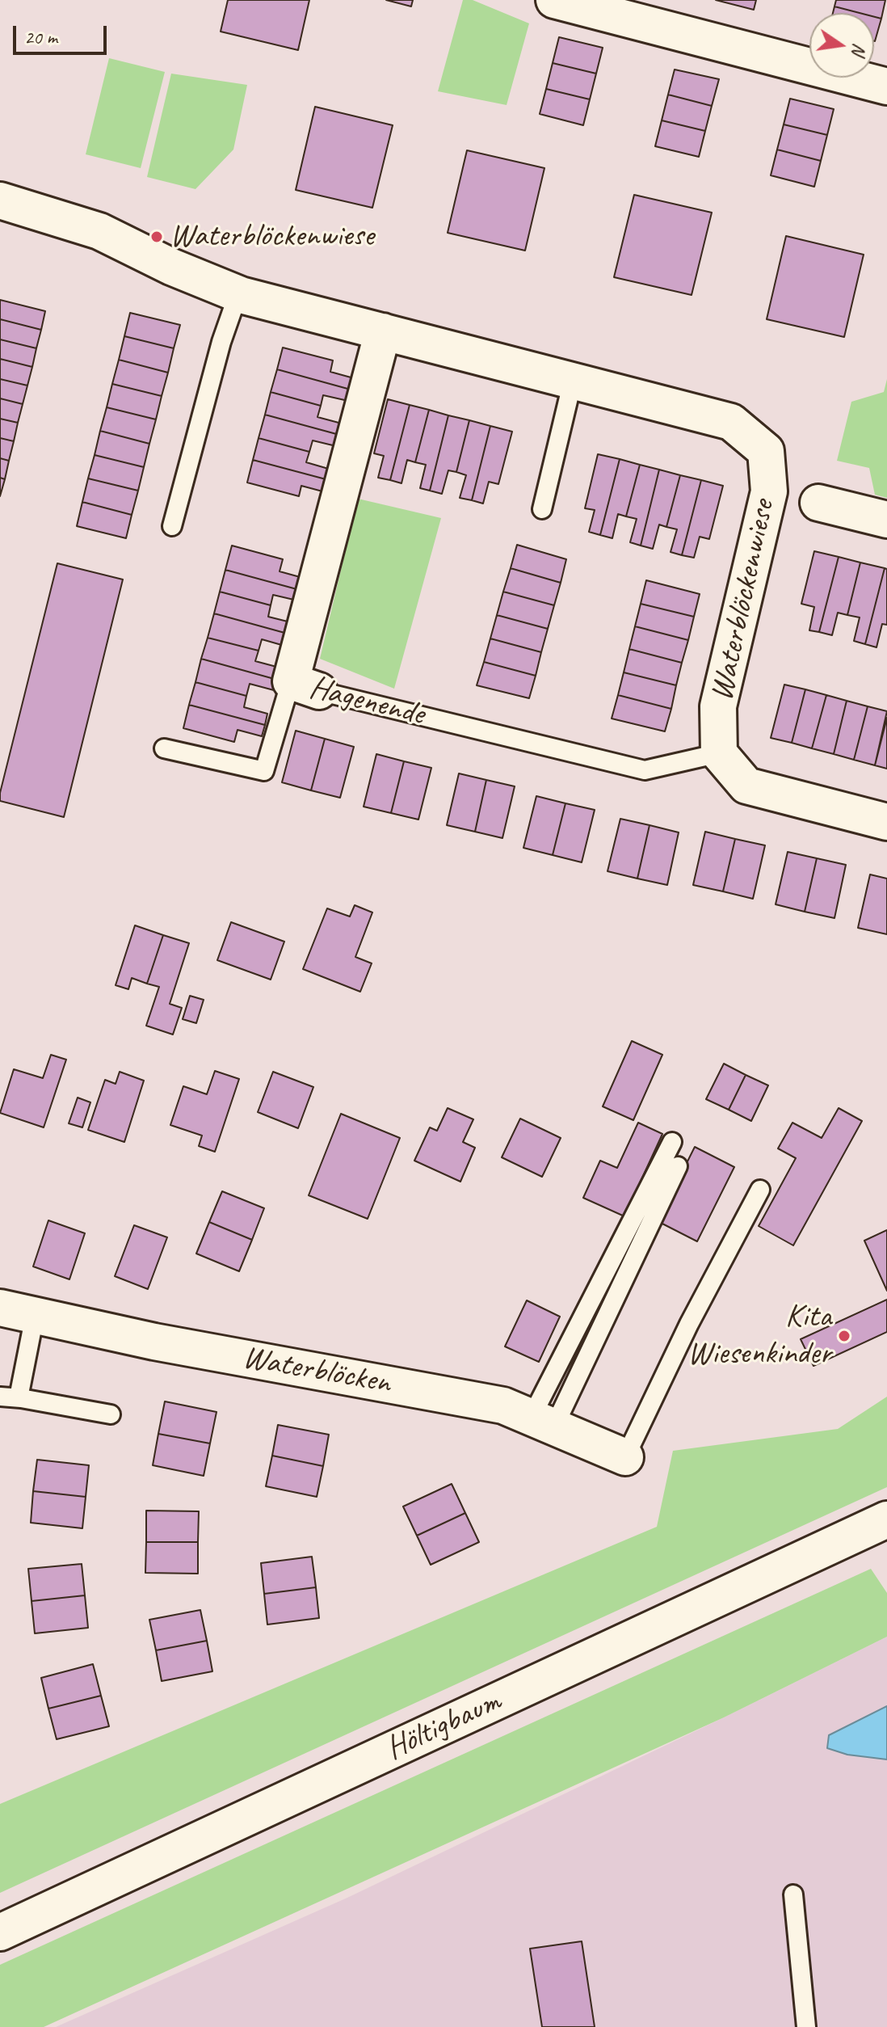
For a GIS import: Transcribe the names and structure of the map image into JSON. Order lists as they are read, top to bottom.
{
  "streets": {
    "street": [
      "Waterblöckenwiese",
      "Hagenende",
      "Waterblöcken",
      "Höltigbaum"
    ]
  },
  "crossings": [
    ["Waterblöckenwiese", "Hagenende"]
  ],
  "places": ["Waterblöckenwiese", "Kita Wiesenkinder"],
  "scale_bar": "20 m",
  "north": "right"
}
